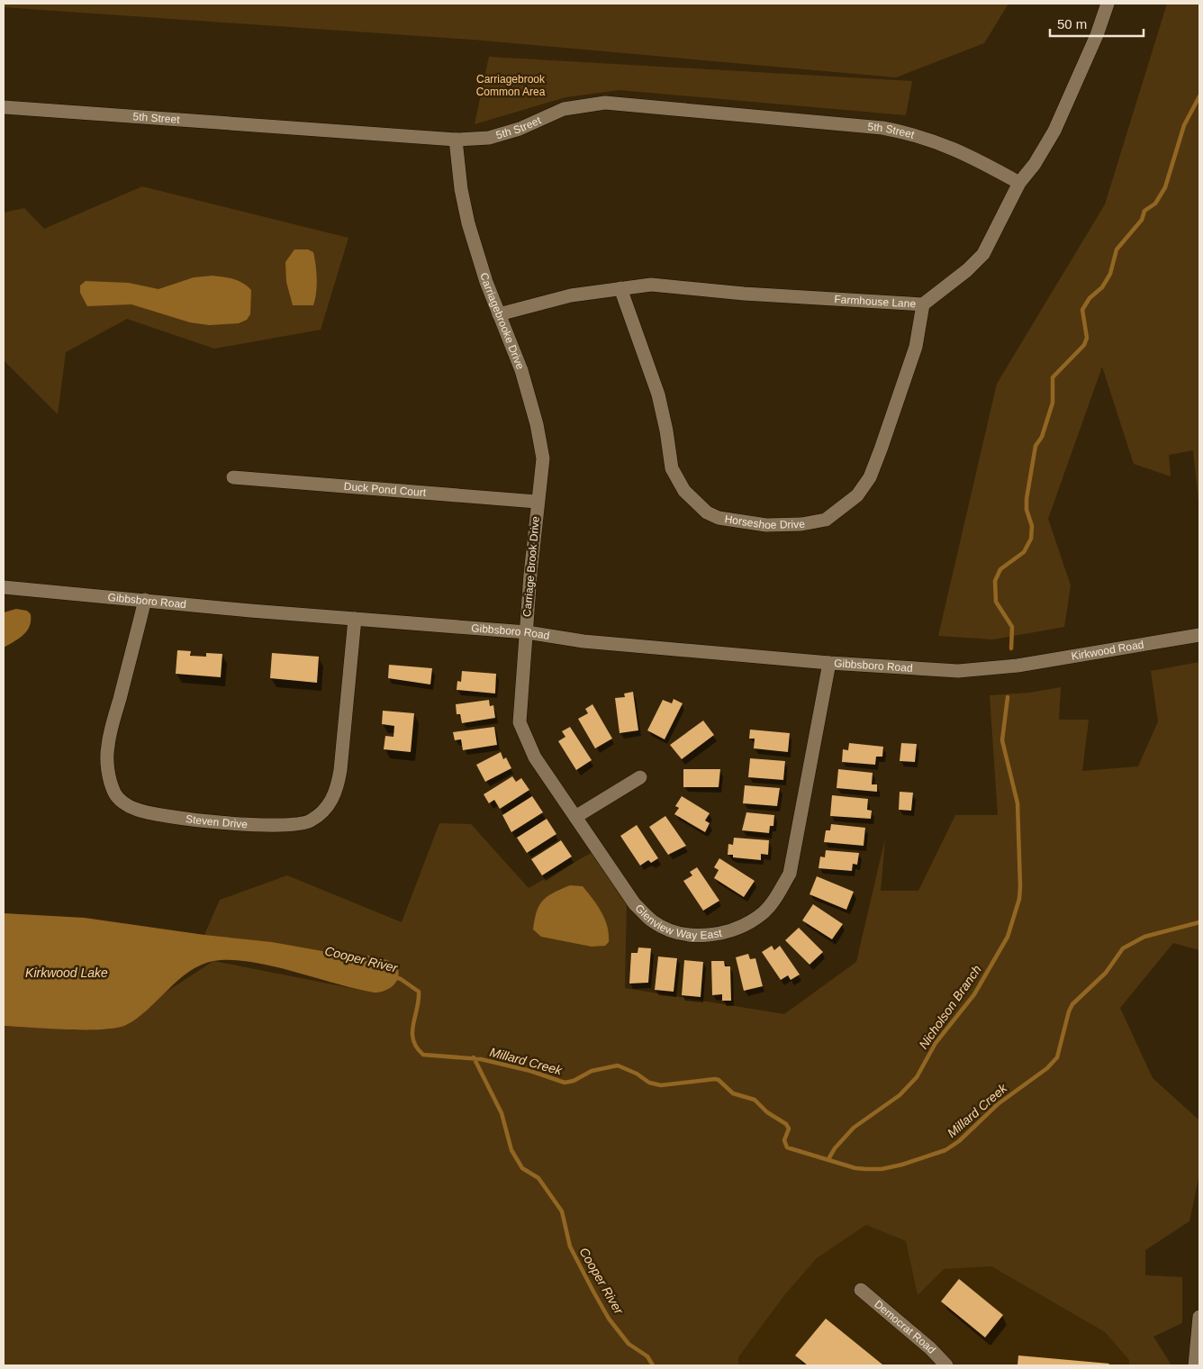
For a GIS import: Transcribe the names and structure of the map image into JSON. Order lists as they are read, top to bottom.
{
  "streets": {
    "street": [
      "5th Street",
      "Farmhouse Lane",
      "Carriagebrooke Drive",
      "Duck Pond Court",
      "Horseshoe Drive",
      "Carriage Brook Drive",
      "Gibbsboro Road",
      "Kirkwood Road",
      "Steven Drive",
      "Glenview Way East",
      "Democrat Road"
    ]
  },
  "crossings": [
    ["5th Street", "Farmhouse Lane"],
    ["5th Street", "Carriagebrooke Drive"],
    ["Farmhouse Lane", "Carriagebrooke Drive"],
    ["Farmhouse Lane", "Horseshoe Drive"],
    ["Carriagebrooke Drive", "Duck Pond Court"],
    ["Carriagebrooke Drive", "Carriage Brook Drive"],
    ["Duck Pond Court", "Carriage Brook Drive"],
    ["Carriage Brook Drive", "Gibbsboro Road"],
    ["Carriage Brook Drive", "Glenview Way East"],
    ["Gibbsboro Road", "Kirkwood Road"],
    ["Gibbsboro Road", "Steven Drive"],
    ["Gibbsboro Road", "Glenview Way East"]
  ],
  "water": [
    "Cooper River",
    "Kirkwood Lake",
    "Nicholson Branch",
    "Millard Creek"
  ],
  "parks": ["Carriagebrook Common Area"],
  "scale_bar": "50 m"
}
